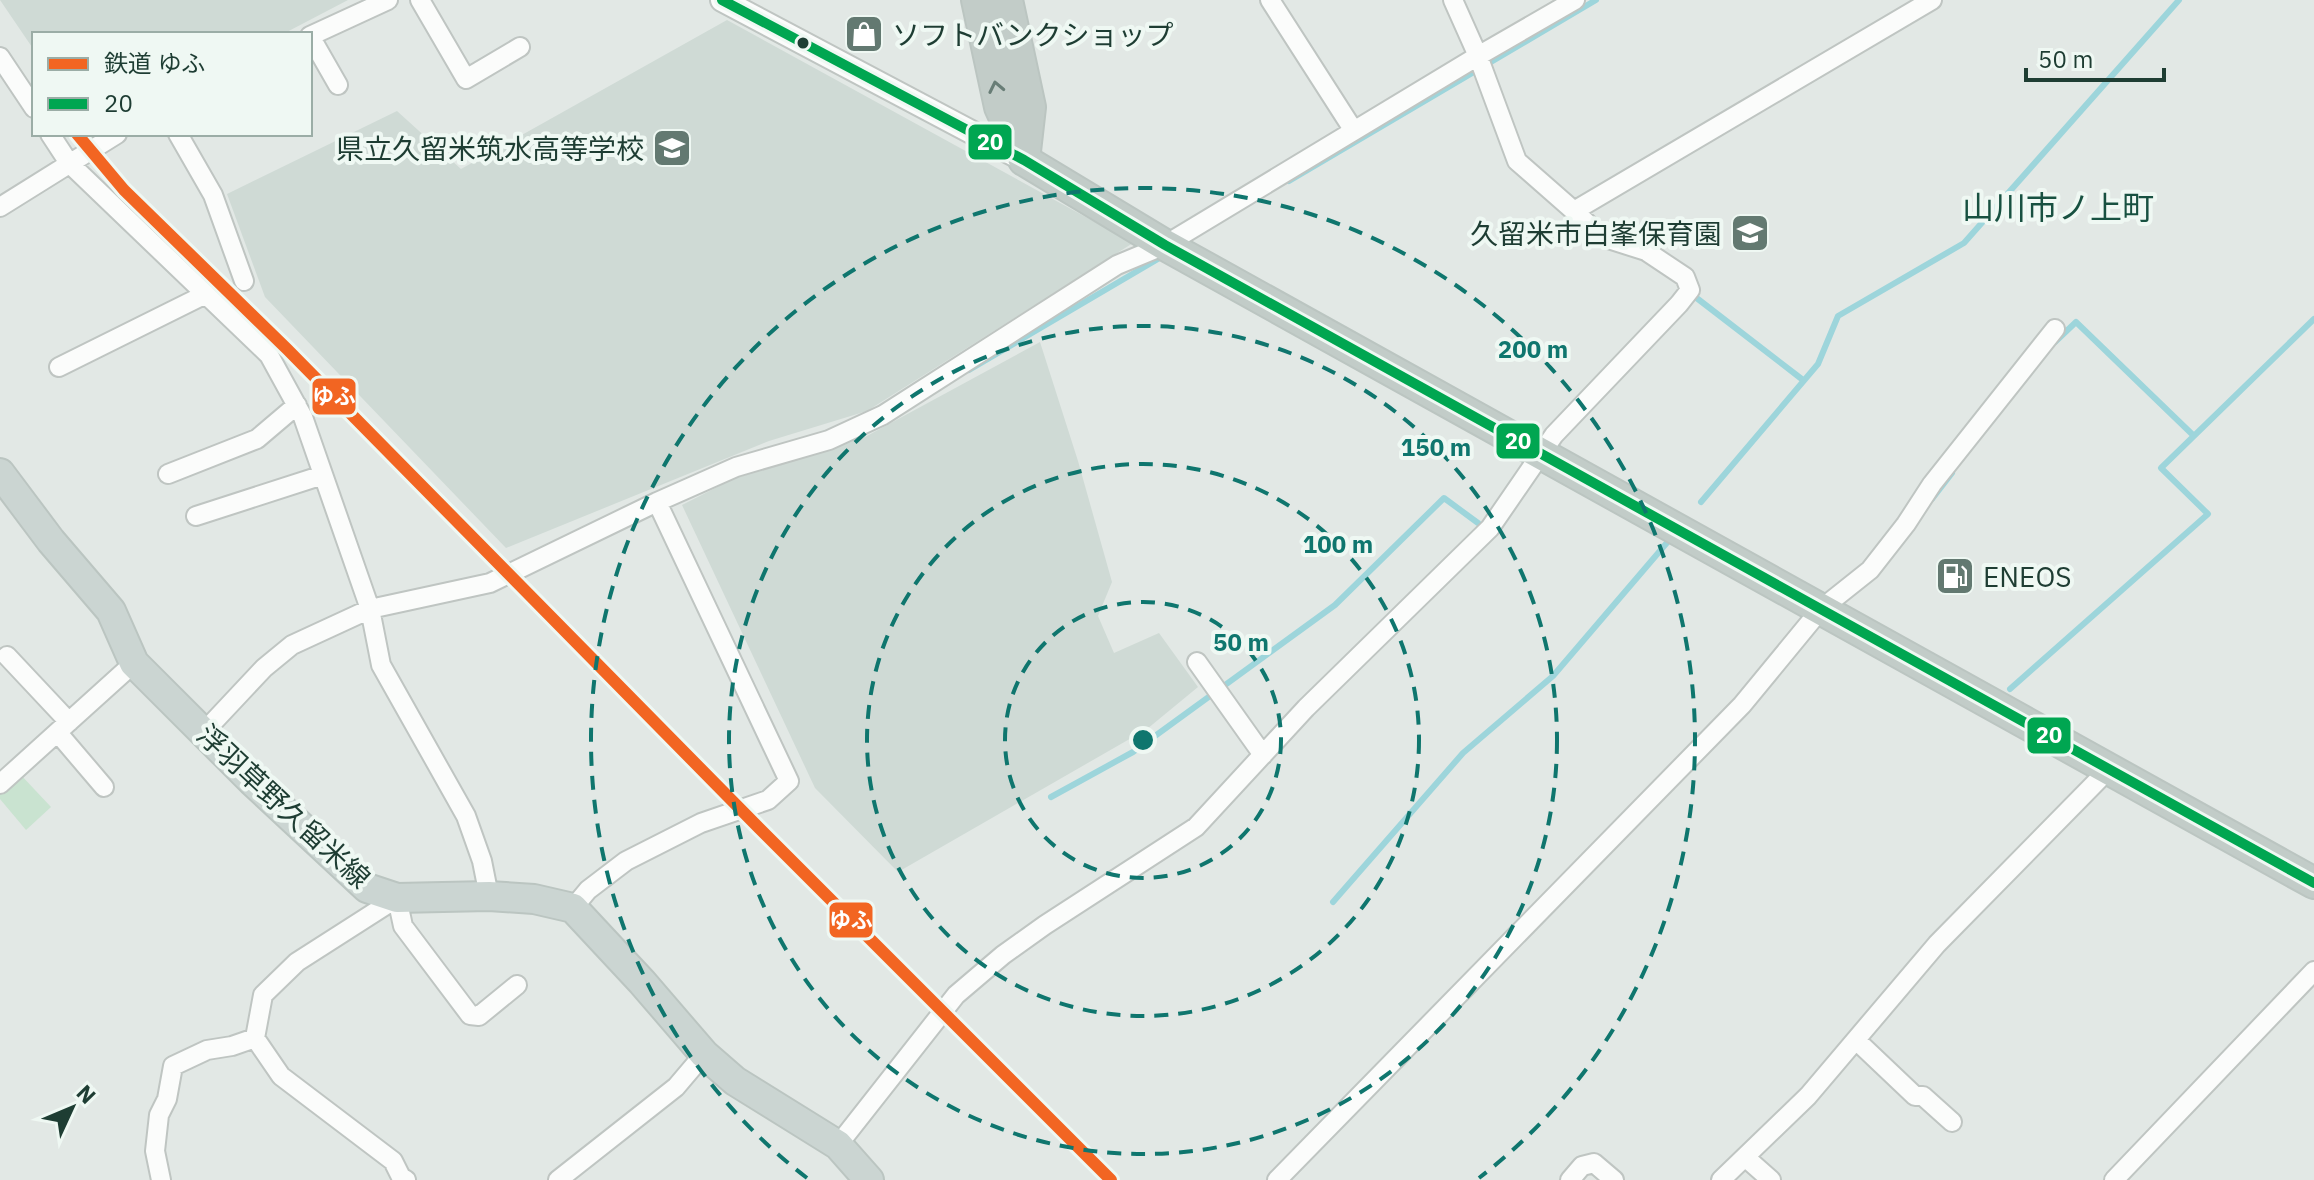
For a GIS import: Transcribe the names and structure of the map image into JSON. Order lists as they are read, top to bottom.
{
  "streets": {
    "main road": ["浮羽草野久留米線"]
  },
  "districts": ["山川市ノ上町"],
  "places": {
    "shop": ["ソフトバンクショップ"],
    "school or university": ["県立久留米筑水高等学校", "久留米市白峯保育園"],
    "fuel station": ["ENEOS"]
  },
  "lines": ["transit line 20", "rail line ゆふ"],
  "legend": ["鉄道 ゆふ", "20"],
  "scale_bar": "50 m",
  "north": "top right",
  "rings": [
    "200 m",
    "150 m",
    "100 m",
    "50 m"
  ]
}
